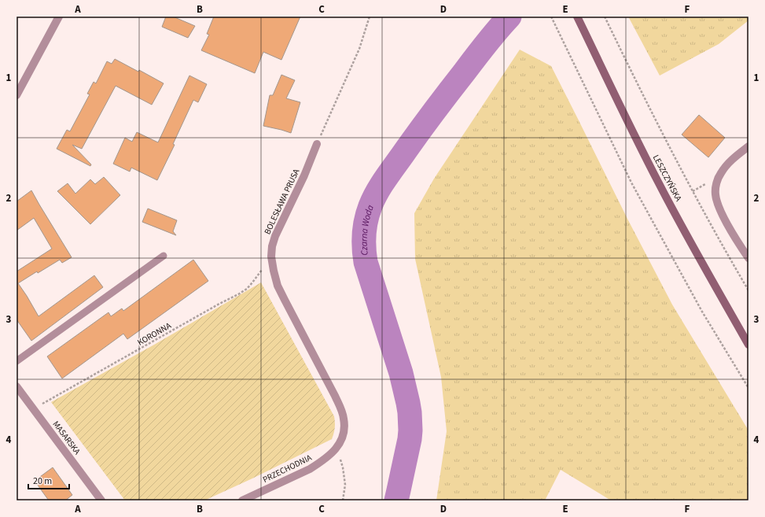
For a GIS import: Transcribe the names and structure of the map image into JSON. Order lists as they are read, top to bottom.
{
  "streets": {
    "main road": ["LESZCZYŃSKA"],
    "street": ["BOLESŁAWA PRUSA", "MASARSKA", "PRZECHODNIA"],
    "path": ["KORONNA"]
  },
  "crossings": [
    ["BOLESŁAWA PRUSA", "KORONNA"],
    ["BOLESŁAWA PRUSA", "PRZECHODNIA"],
    ["KORONNA", "MASARSKA"]
  ],
  "water": ["Czarna Woda"],
  "scale_bar": "20 m",
  "grid": {
    "columns": [
      "A",
      "B",
      "C",
      "D",
      "E",
      "F"
    ],
    "rows": [
      "1",
      "2",
      "3",
      "4"
    ]
  }
}
